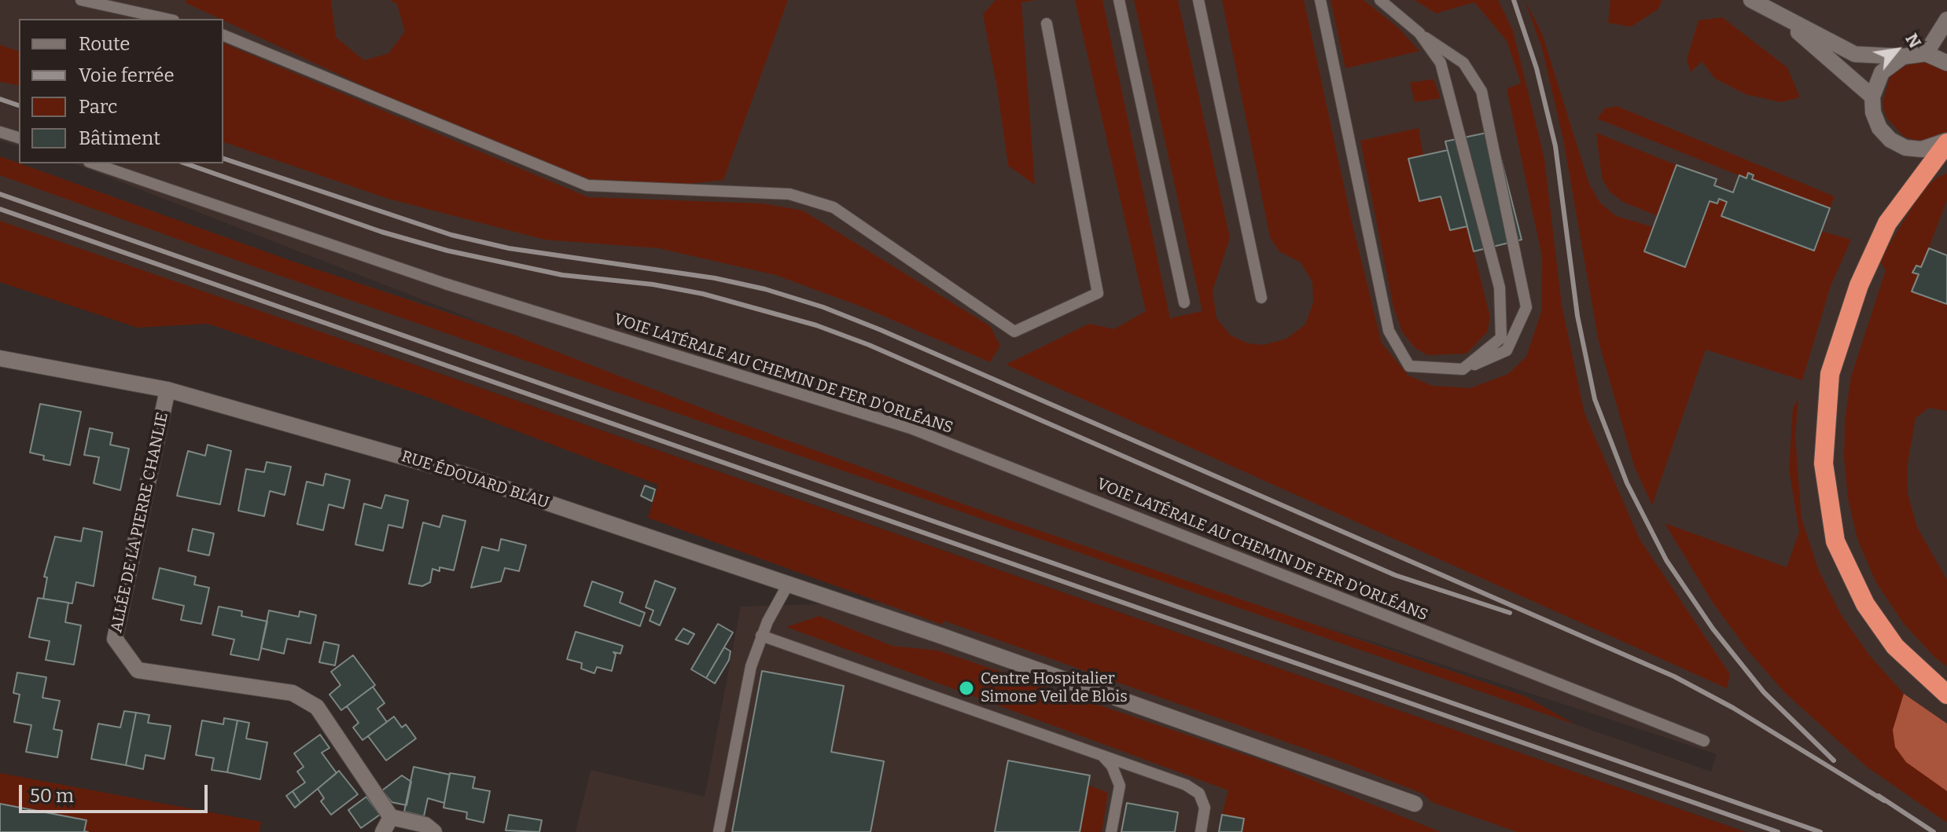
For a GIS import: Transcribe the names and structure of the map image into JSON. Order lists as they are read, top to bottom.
{
  "streets": {
    "street": ["RUE ÉDOUARD BLAU", "ALLÉE DE LA PIERRE CHANLIE"],
    "lane": ["VOIE LATÉRALE AU CHEMIN DE FER D'ORLÉANS"]
  },
  "crossings": [
    ["RUE ÉDOUARD BLAU", "ALLÉE DE LA PIERRE CHANLIE"]
  ],
  "places": ["Centre Hospitalier Simone Veil de Blois"],
  "legend": [
    "Route",
    "Voie ferrée",
    "Parc",
    "Bâtiment"
  ],
  "scale_bar": "50 m",
  "north": "top right"
}
